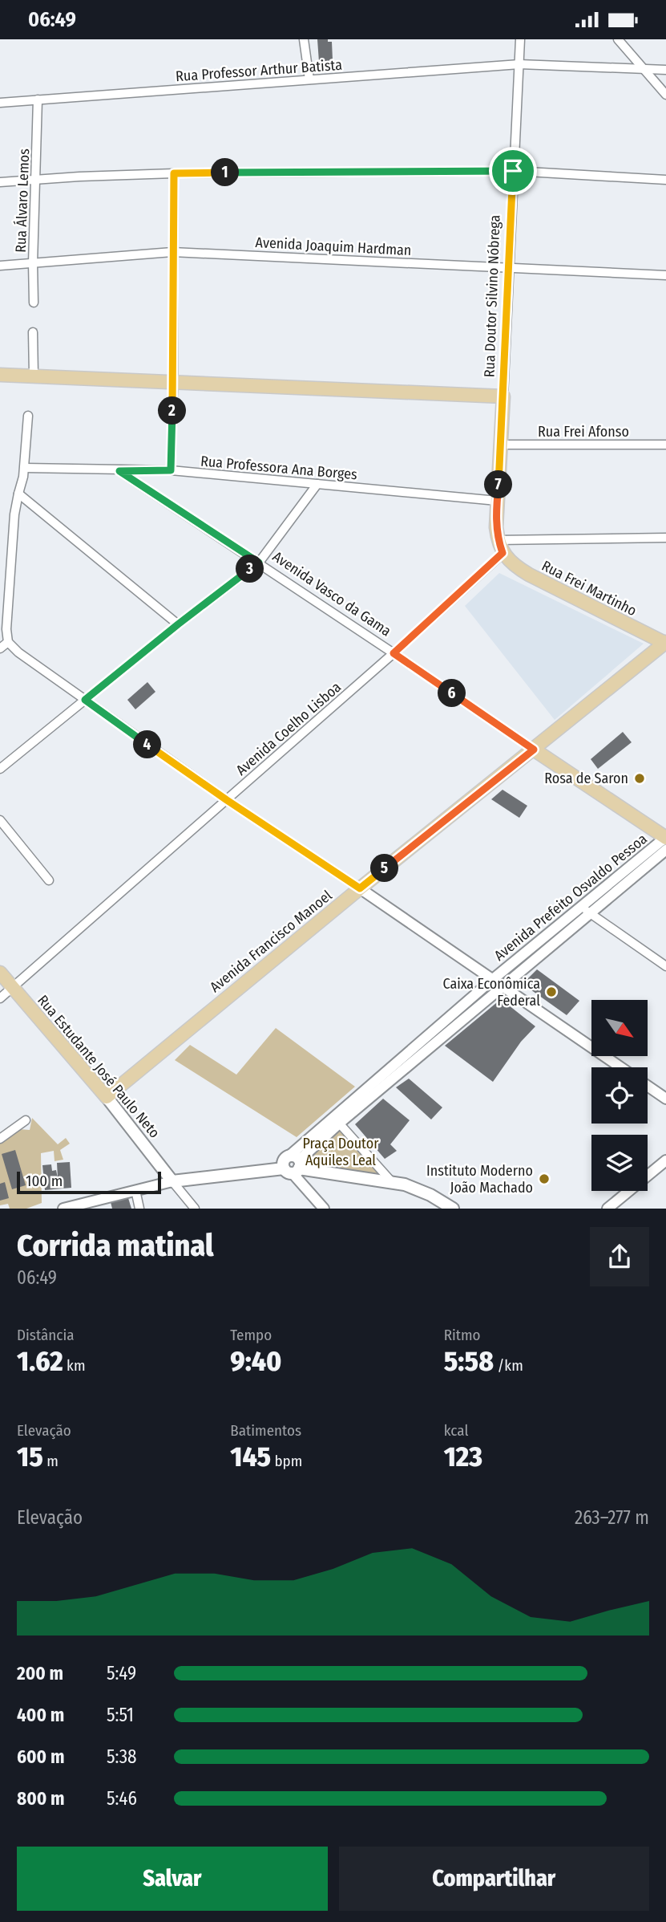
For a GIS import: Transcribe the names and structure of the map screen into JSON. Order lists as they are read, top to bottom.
{
  "streets": {
    "main road": [
      "Rua Doutor Silvino Nóbrega",
      "Rua Frei Martinho",
      "Avenida Vasco da Gama",
      "Avenida Francisco Manoel",
      "Rua Estudante José Paulo Neto"
    ],
    "street": [
      "Rua Professor Arthur Batista",
      "Rua Álvaro Lemos",
      "Avenida Joaquim Hardman",
      "Rua Frei Afonso",
      "Rua Professora Ana Borges",
      "Avenida Coelho Lisboa",
      "Avenida Prefeito Osvaldo Pessoa"
    ]
  },
  "crossings": [
    ["Rua Professor Arthur Batista", "Rua Álvaro Lemos"],
    ["Rua Professor Arthur Batista", "Rua Doutor Silvino Nóbrega"],
    ["Rua Álvaro Lemos", "Avenida Joaquim Hardman"],
    ["Avenida Joaquim Hardman", "Rua Doutor Silvino Nóbrega"],
    ["Rua Doutor Silvino Nóbrega", "Rua Frei Afonso"],
    ["Rua Doutor Silvino Nóbrega", "Rua Professora Ana Borges"],
    ["Rua Doutor Silvino Nóbrega", "Rua Frei Martinho"],
    ["Rua Doutor Silvino Nóbrega", "Avenida Coelho Lisboa"],
    ["Rua Professora Ana Borges", "Avenida Vasco da Gama"],
    ["Rua Frei Martinho", "Avenida Coelho Lisboa"],
    ["Rua Frei Martinho", "Avenida Francisco Manoel"],
    ["Avenida Vasco da Gama", "Avenida Coelho Lisboa"],
    ["Avenida Vasco da Gama", "Avenida Prefeito Osvaldo Pessoa"],
    ["Avenida Vasco da Gama", "Avenida Francisco Manoel"],
    ["Avenida Coelho Lisboa", "Rua Estudante José Paulo Neto"],
    ["Avenida Francisco Manoel", "Rua Estudante José Paulo Neto"]
  ],
  "parks": ["Praça Doutor Aquiles Leal"],
  "places": ["Rosa de Saron", "Caixa Econômica Federal", "Instituto Moderno João Machado"],
  "scale_bar": "100 m",
  "north": "bottom right",
  "page": {
    "status": "06:49",
    "pins": [
      "1",
      "2",
      "7",
      "3",
      "6",
      "4",
      "5"
    ],
    "scale": "100 m",
    "heading": ["Corrida matinal", "06:49"],
    "stats": [
      ["Distância", "1.62 km"],
      ["Tempo", "9:40"],
      ["Ritmo", "5:58 /km"],
      ["Elevação", "15 m"],
      ["Batimentos", "145 bpm"],
      ["kcal", "123"]
    ],
    "chart": ["Elevação", "263–277 m"],
    "list": [
      {
        "name": "200 m",
        "note": "5:49"
      },
      {
        "name": "400 m",
        "note": "5:51"
      },
      {
        "name": "600 m",
        "note": "5:38"
      },
      {
        "name": "800 m",
        "note": "5:46"
      }
    ],
    "buttons": ["Salvar", "Compartilhar"]
  }
}
